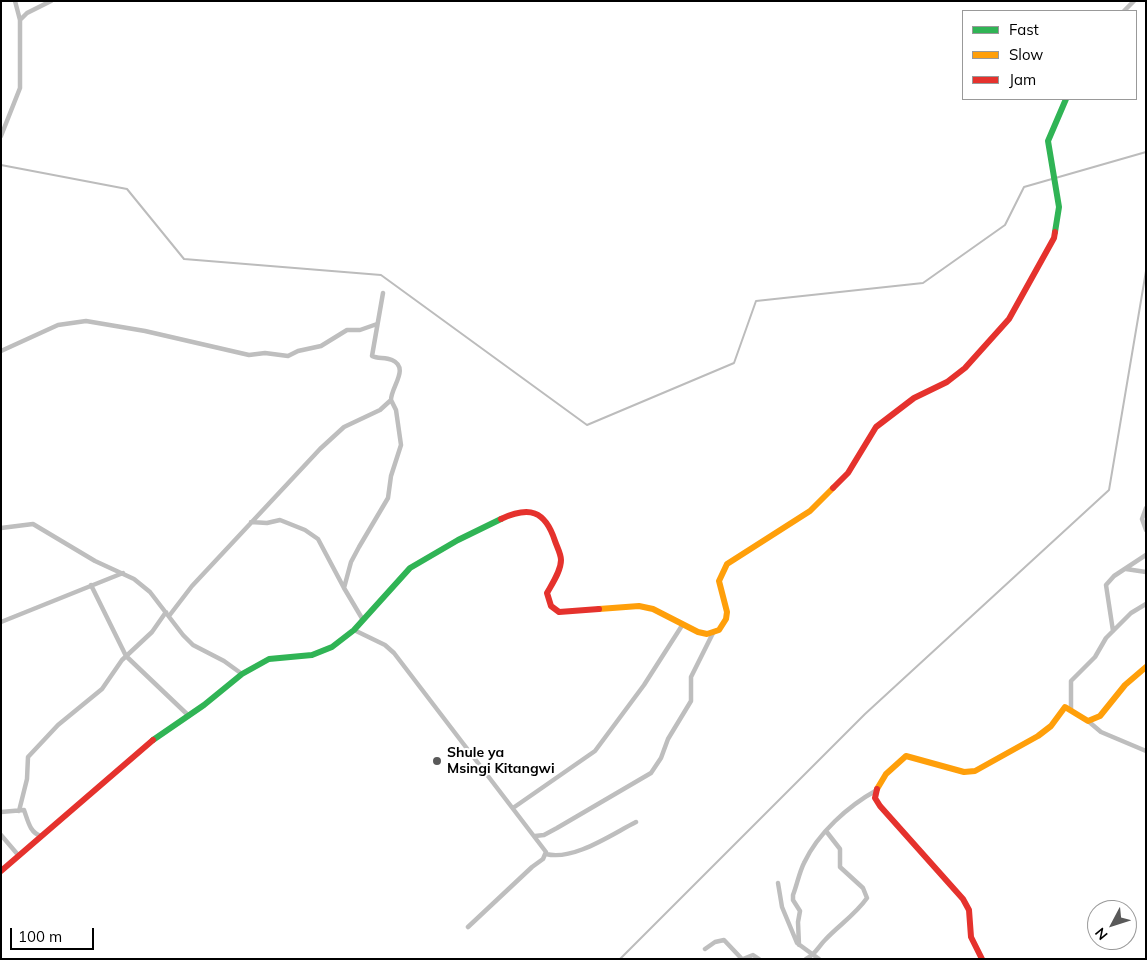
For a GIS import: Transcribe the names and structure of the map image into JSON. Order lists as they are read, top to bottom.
{
  "places": ["Shule ya Msingi Kitangwi"],
  "legend": ["Fast", "Slow", "Jam"],
  "scale_bar": "100 m",
  "north": "bottom left"
}
